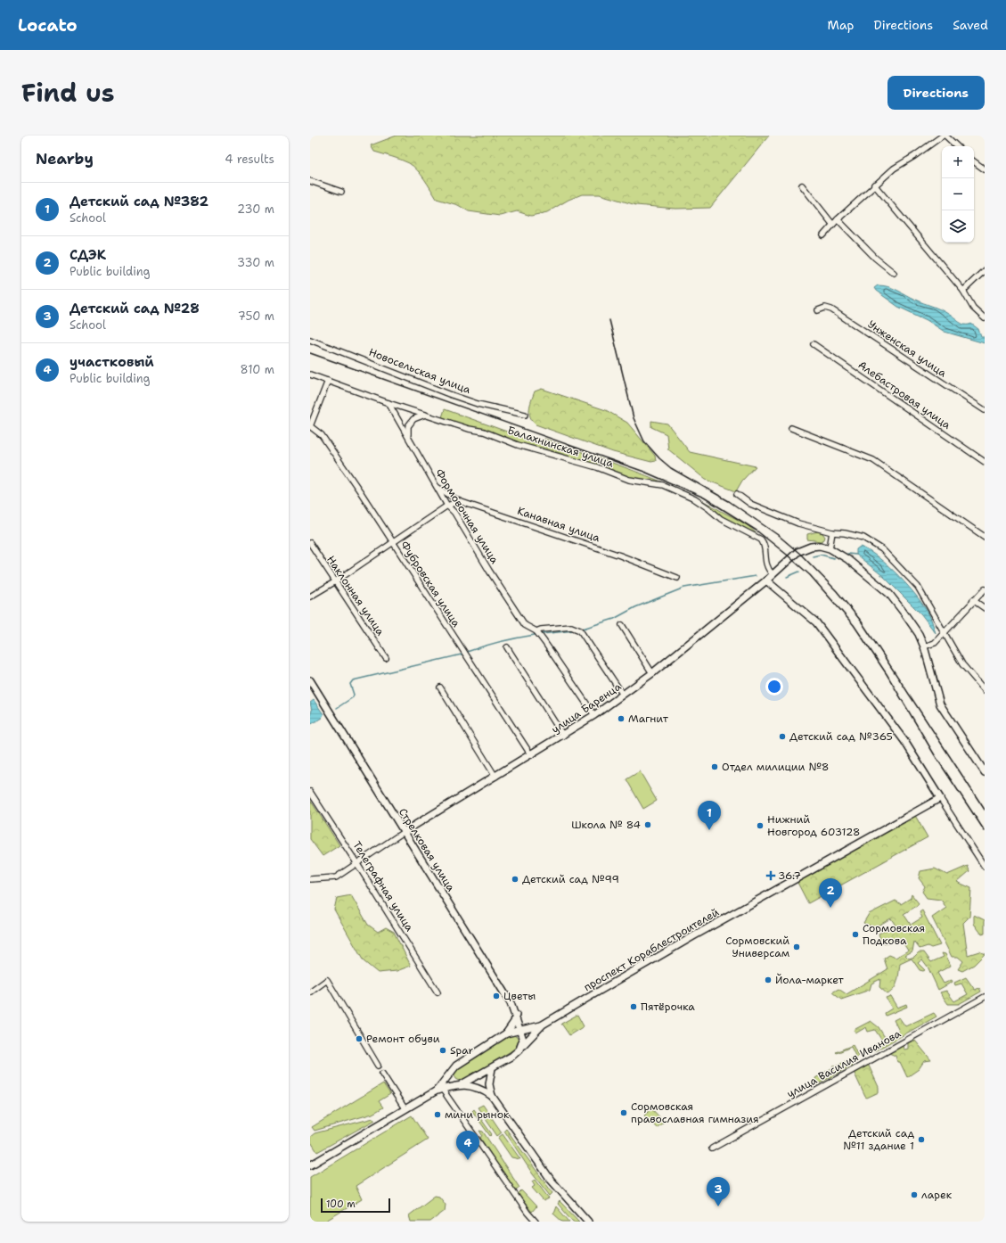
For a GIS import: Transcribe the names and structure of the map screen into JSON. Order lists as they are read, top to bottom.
{
  "streets": {
    "street": [
      "Унженская улица",
      "Новосельская улица",
      "Алебастровая улица",
      "Балахнинская улица",
      "Формовочная улица",
      "Канавная улица",
      "Фубровская улица",
      "Наклонная улица",
      "улица Баренца",
      "Стрелковая улица",
      "Телеграфная улица",
      "проспект Кораблестроителей",
      "улица Василия Иванова"
    ]
  },
  "crossings": [
    ["Балахнинская улица", "Формовочная улица"],
    ["Балахнинская улица", "улица Баренца"],
    ["Формовочная улица", "Канавная улица"],
    ["Формовочная улица", "улица Баренца"],
    ["Фубровская улица", "улица Баренца"],
    ["улица Баренца", "Стрелковая улица"],
    ["Стрелковая улица", "проспект Кораблестроителей"]
  ],
  "places": {
    "other": [
      "Магнит",
      "Детский сад №365",
      "Отдел милиции №8",
      "Школа № 84",
      "Нижний Новгород 603128",
      "Детский сад №99",
      "Сормовская Подкова",
      "Сормовский Универсам",
      "Йола-маркет",
      "Цветы",
      "Пятёрочка",
      "Ремонт обуви",
      "Spar",
      "Сормовская православная гимназия",
      "мини рынок",
      "Детский сад №11 здание 1",
      "ларек"
    ],
    "health": ["36.7"]
  },
  "scale_bar": "100 m",
  "page": {
    "header": "Locato",
    "nav": ["Map", "Directions", "Saved"],
    "title": "Find us",
    "buttons": "Directions",
    "heading": ["Nearby", "4 results"],
    "map_buttons": ["+", "−"],
    "list": [
      {
        "mark": "1",
        "name": "Детский сад №382",
        "note": "School",
        "value": "230 m"
      },
      {
        "mark": "2",
        "name": "СДЭК",
        "note": "Public building",
        "value": "330 m"
      },
      {
        "mark": "3",
        "name": "Детский сад №28",
        "note": "School",
        "value": "750 m"
      },
      {
        "mark": "4",
        "name": "участковый",
        "note": "Public building",
        "value": "810 m"
      }
    ],
    "pins": [
      "1",
      "2",
      "4",
      "3"
    ],
    "scale": "100 m"
  }
}
